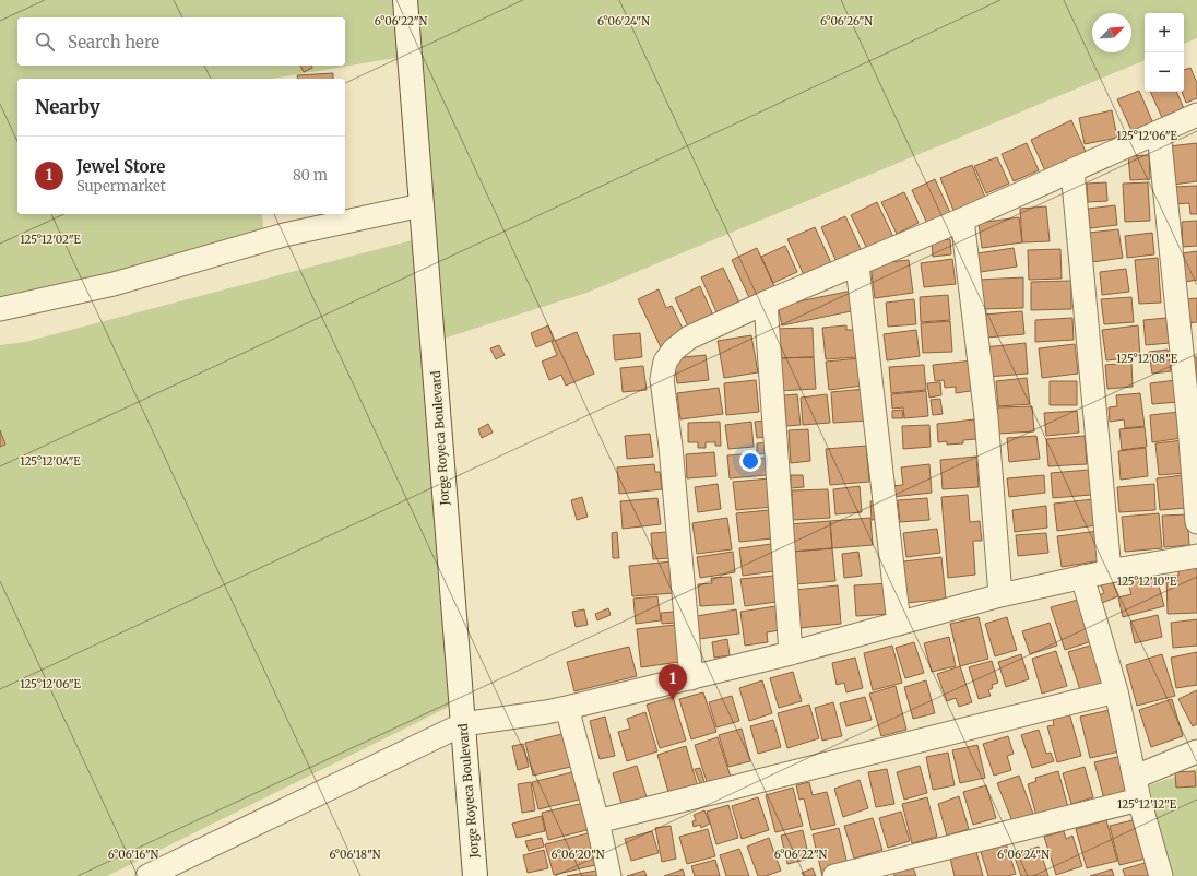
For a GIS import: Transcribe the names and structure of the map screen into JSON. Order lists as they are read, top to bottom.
{
  "streets": {
    "street": ["Jorge Royeca Boulevard"]
  },
  "north": "top right",
  "page": {
    "map_buttons": ["+", "−"],
    "search": "Search here",
    "heading": "Nearby",
    "list": [
      {
        "mark": "1",
        "name": "Jewel Store",
        "note": "Supermarket",
        "value": "80 m"
      }
    ],
    "pins": "1"
  },
  "coordinates": [
    "6°06'22\"N",
    "6°06'24\"N",
    "6°06'26\"N",
    "125°12'06\"E",
    "125°12'02\"E",
    "125°12'08\"E",
    "125°12'04\"E",
    "125°12'10\"E",
    "125°12'12\"E",
    "6°06'16\"N",
    "6°06'18\"N",
    "6°06'20\"N"
  ]
}
